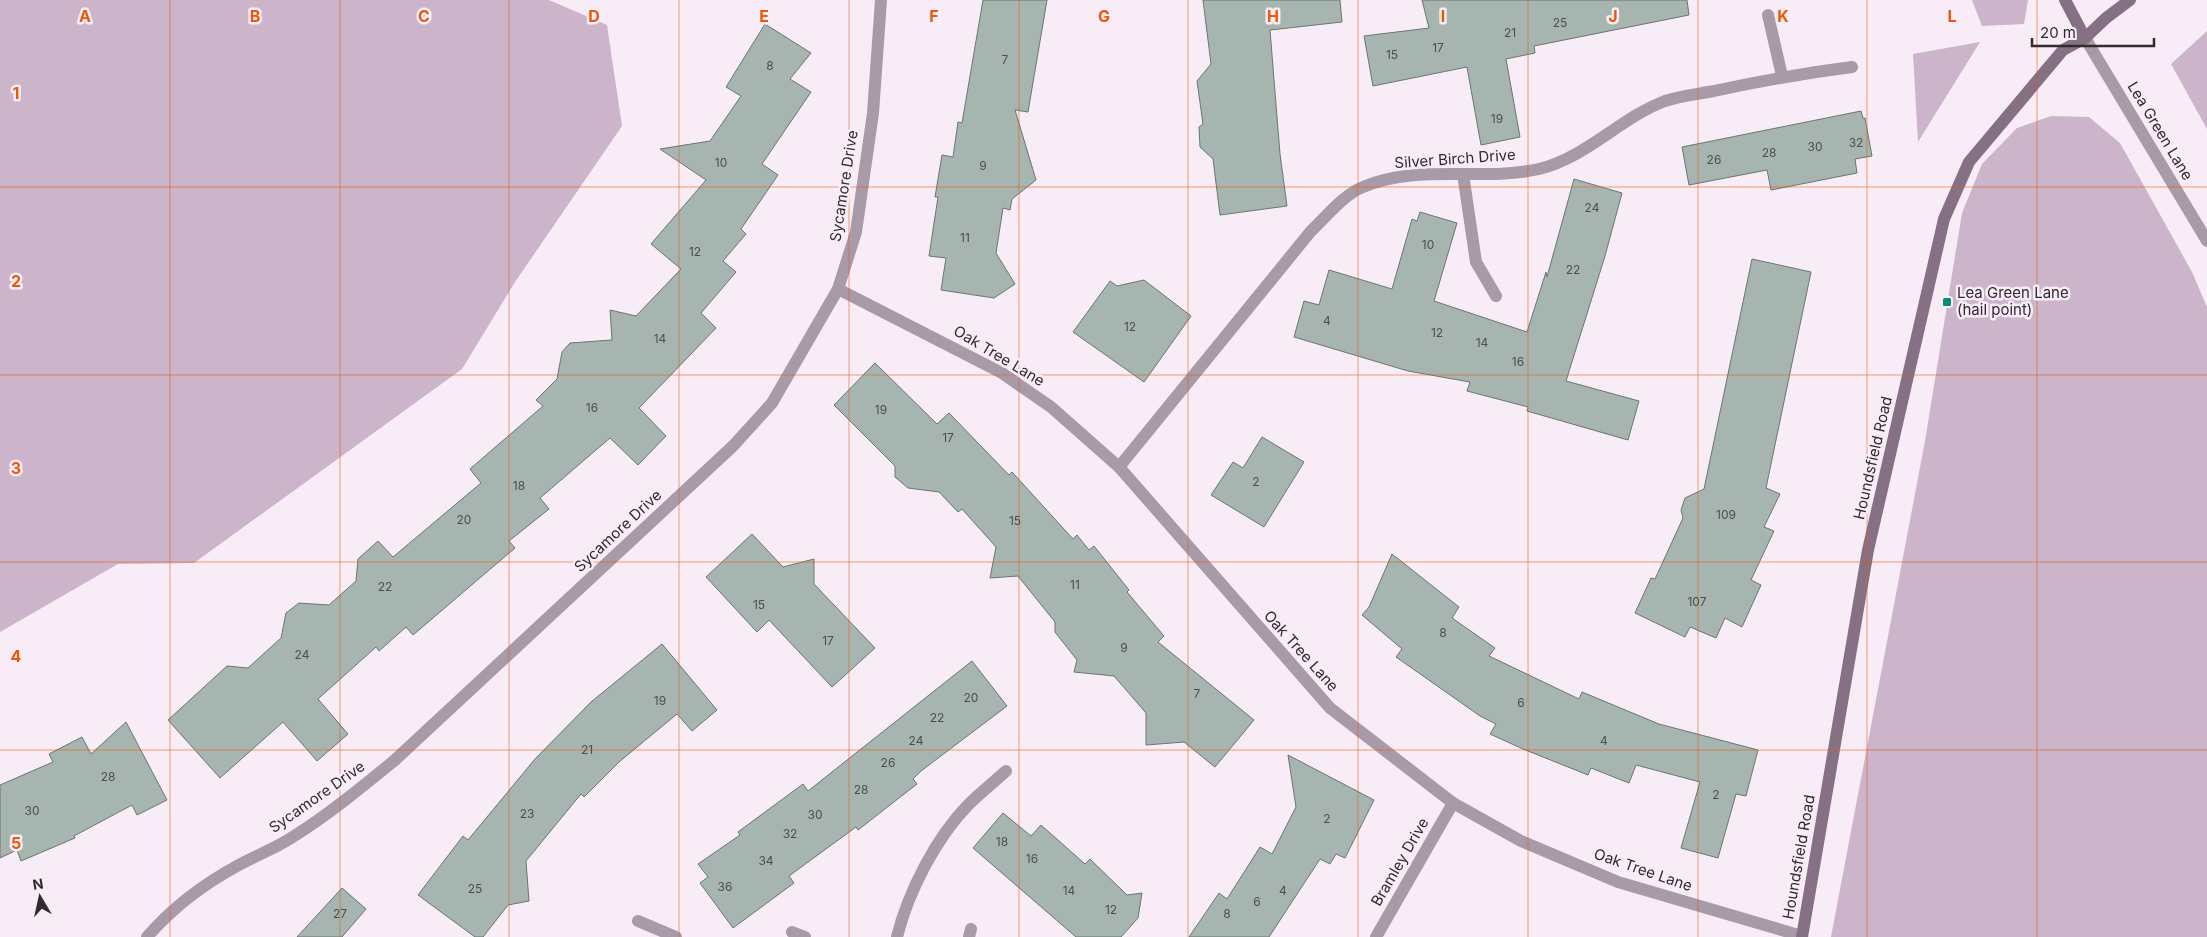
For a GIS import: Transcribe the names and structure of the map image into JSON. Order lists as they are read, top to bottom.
{
  "streets": {
    "street": [
      "Lea Green Lane",
      "Silver Birch Drive",
      "Sycamore Drive",
      "Oak Tree Lane",
      "Houndsfield Road",
      "Bramley Drive"
    ]
  },
  "crossings": [
    ["Lea Green Lane", "Houndsfield Road"],
    ["Silver Birch Drive", "Oak Tree Lane"],
    ["Sycamore Drive", "Oak Tree Lane"],
    ["Oak Tree Lane", "Houndsfield Road"],
    ["Oak Tree Lane", "Bramley Drive"]
  ],
  "places": {
    "transit": ["Lea Green Lane (hail point)"]
  },
  "house_numbers": [
    "25",
    "21",
    "17",
    "15",
    "7",
    "8",
    "19",
    "32",
    "30",
    "28",
    "26",
    "10",
    "9",
    "24",
    "11",
    "10",
    "12",
    "22",
    "4",
    "12",
    "12",
    "14",
    "14",
    "16",
    "16",
    "19",
    "17",
    "2",
    "18",
    "109",
    "20",
    "15",
    "11",
    "22",
    "107",
    "15",
    "8",
    "17",
    "9",
    "24",
    "7",
    "20",
    "19",
    "6",
    "22",
    "24",
    "4",
    "21",
    "26",
    "28",
    "28",
    "2",
    "30",
    "23",
    "30",
    "2",
    "32",
    "18",
    "16",
    "34",
    "36",
    "25",
    "14",
    "4",
    "6",
    "12",
    "27",
    "8"
  ],
  "scale_bar": "20 m",
  "north": "top",
  "grid": {
    "columns": [
      "A",
      "B",
      "C",
      "D",
      "E",
      "F",
      "G",
      "H",
      "I",
      "J",
      "K",
      "L"
    ],
    "rows": [
      "1",
      "2",
      "3",
      "4",
      "5"
    ]
  }
}
